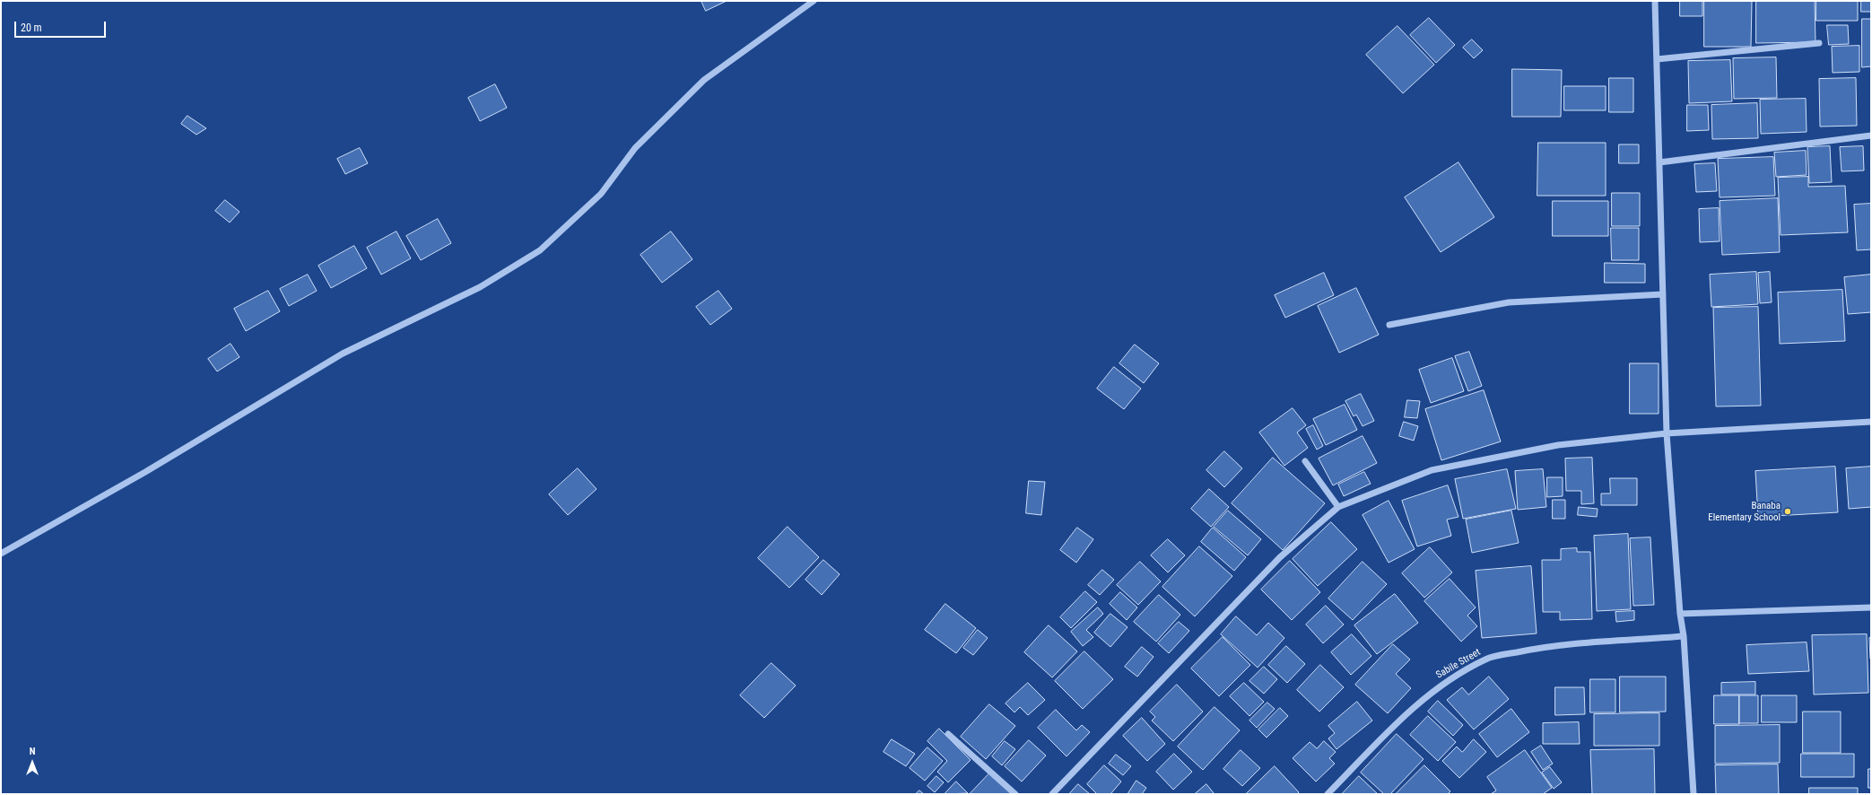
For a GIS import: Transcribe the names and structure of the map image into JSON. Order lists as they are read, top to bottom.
{
  "streets": {
    "street": ["Sabile Street"]
  },
  "places": ["Banaba Elementary School"],
  "scale_bar": "20 m",
  "north": "top"
}
